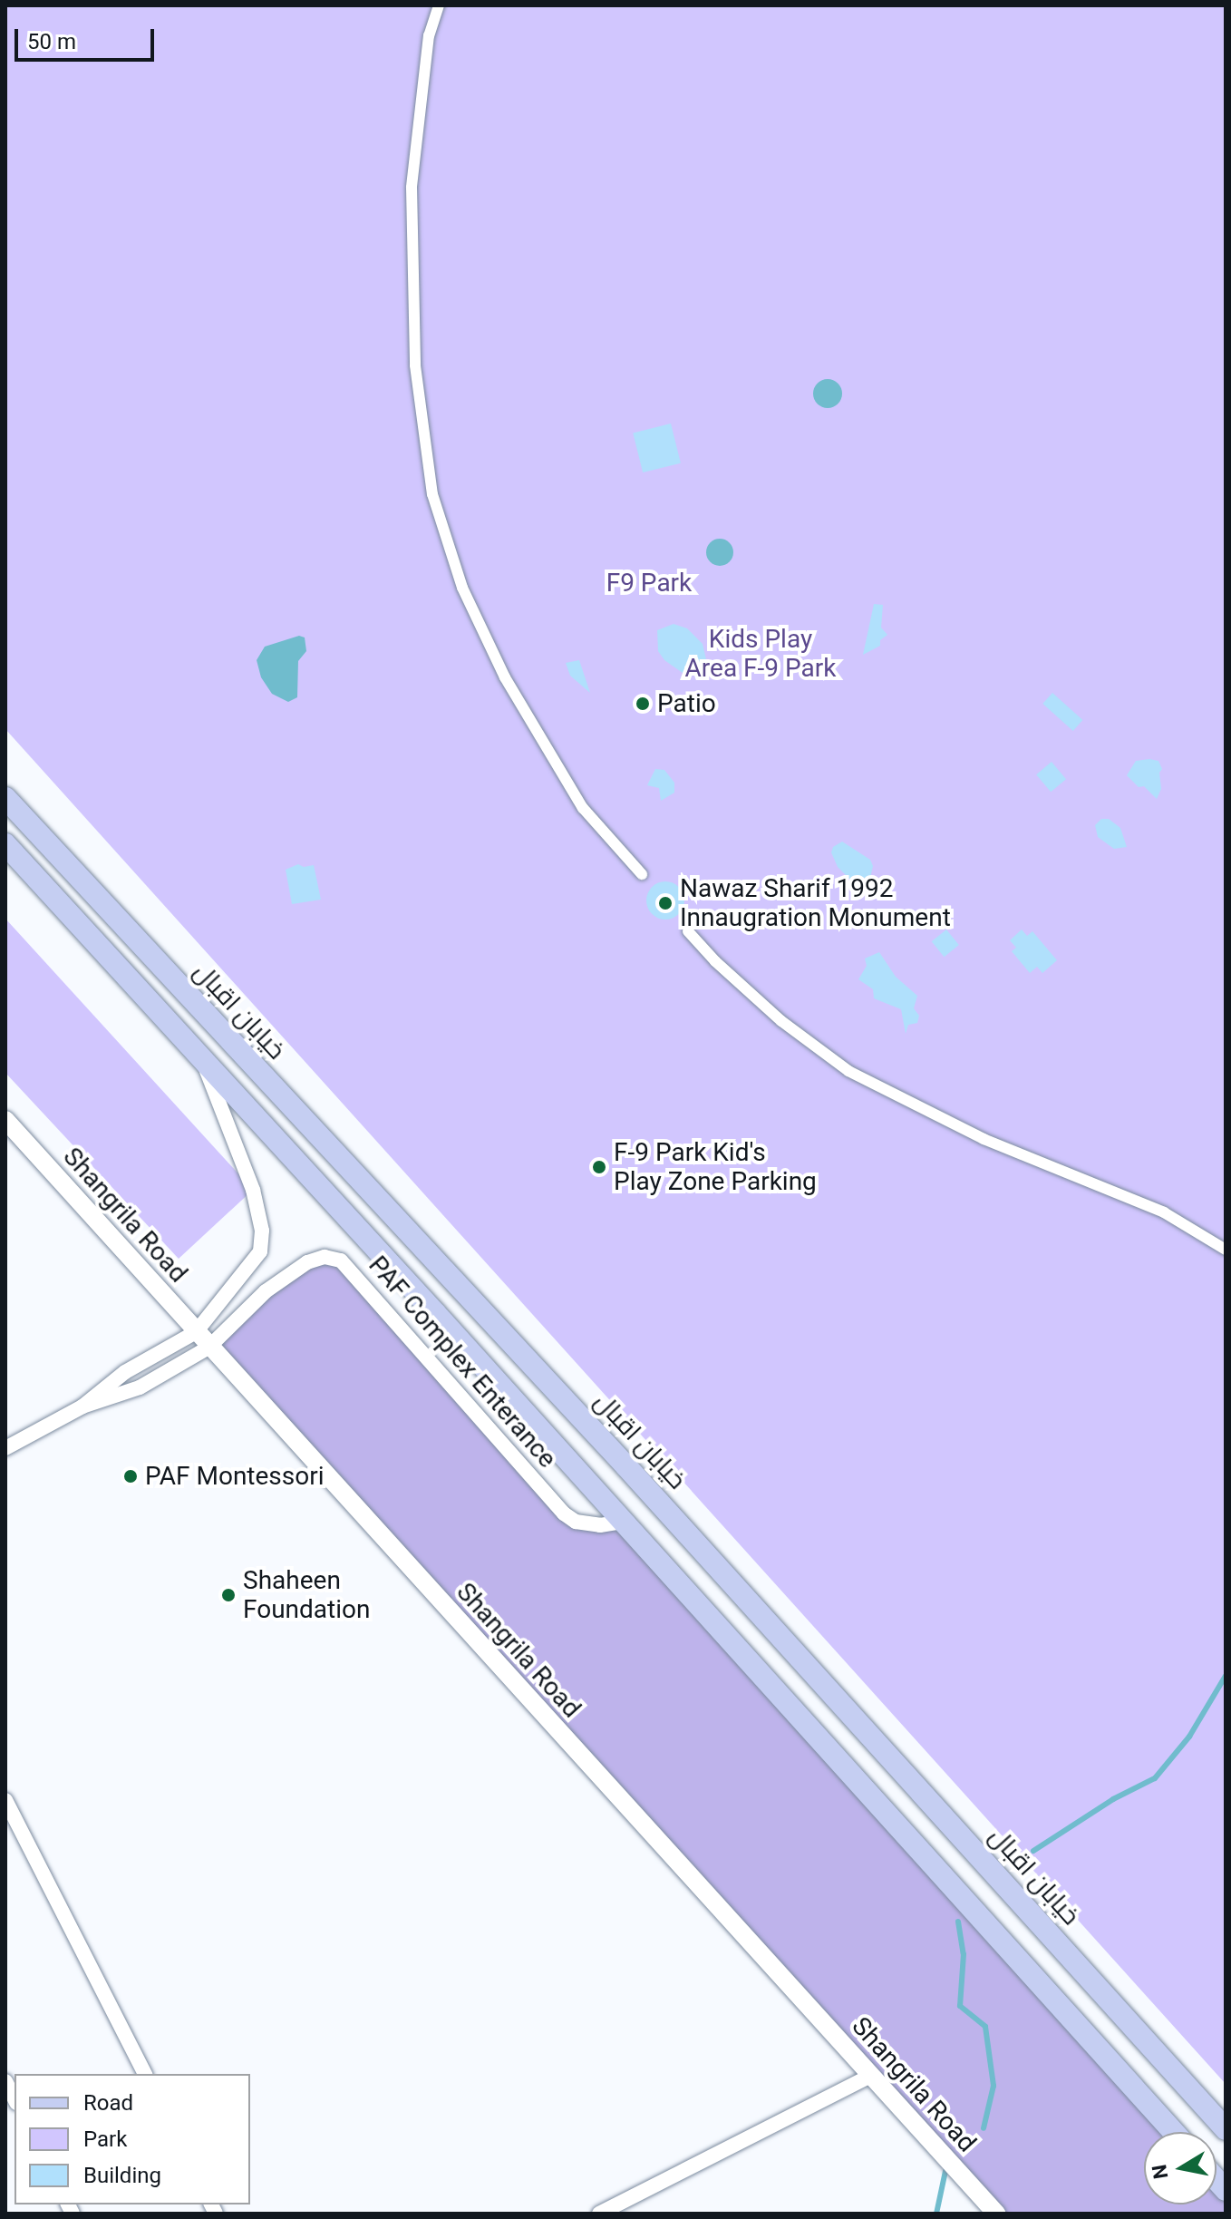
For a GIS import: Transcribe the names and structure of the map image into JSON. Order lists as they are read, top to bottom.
{
  "streets": {
    "main road": ["خیابان اقبال"],
    "street": ["Shangrila Road", "PAF Complex Enterance"]
  },
  "crossings": [
    ["Shangrila Road", "PAF Complex Enterance"]
  ],
  "parks": ["F9 Park", "Kids Play Area F-9 Park"],
  "places": [
    "Patio",
    "Nawaz Sharif 1992 Innaugration Monument",
    "F-9 Park Kid's Play Zone Parking",
    "PAF Montessori",
    "Shaheen Foundation"
  ],
  "legend": ["Road", "Park", "Building"],
  "scale_bar": "50 m",
  "north": "left"
}
